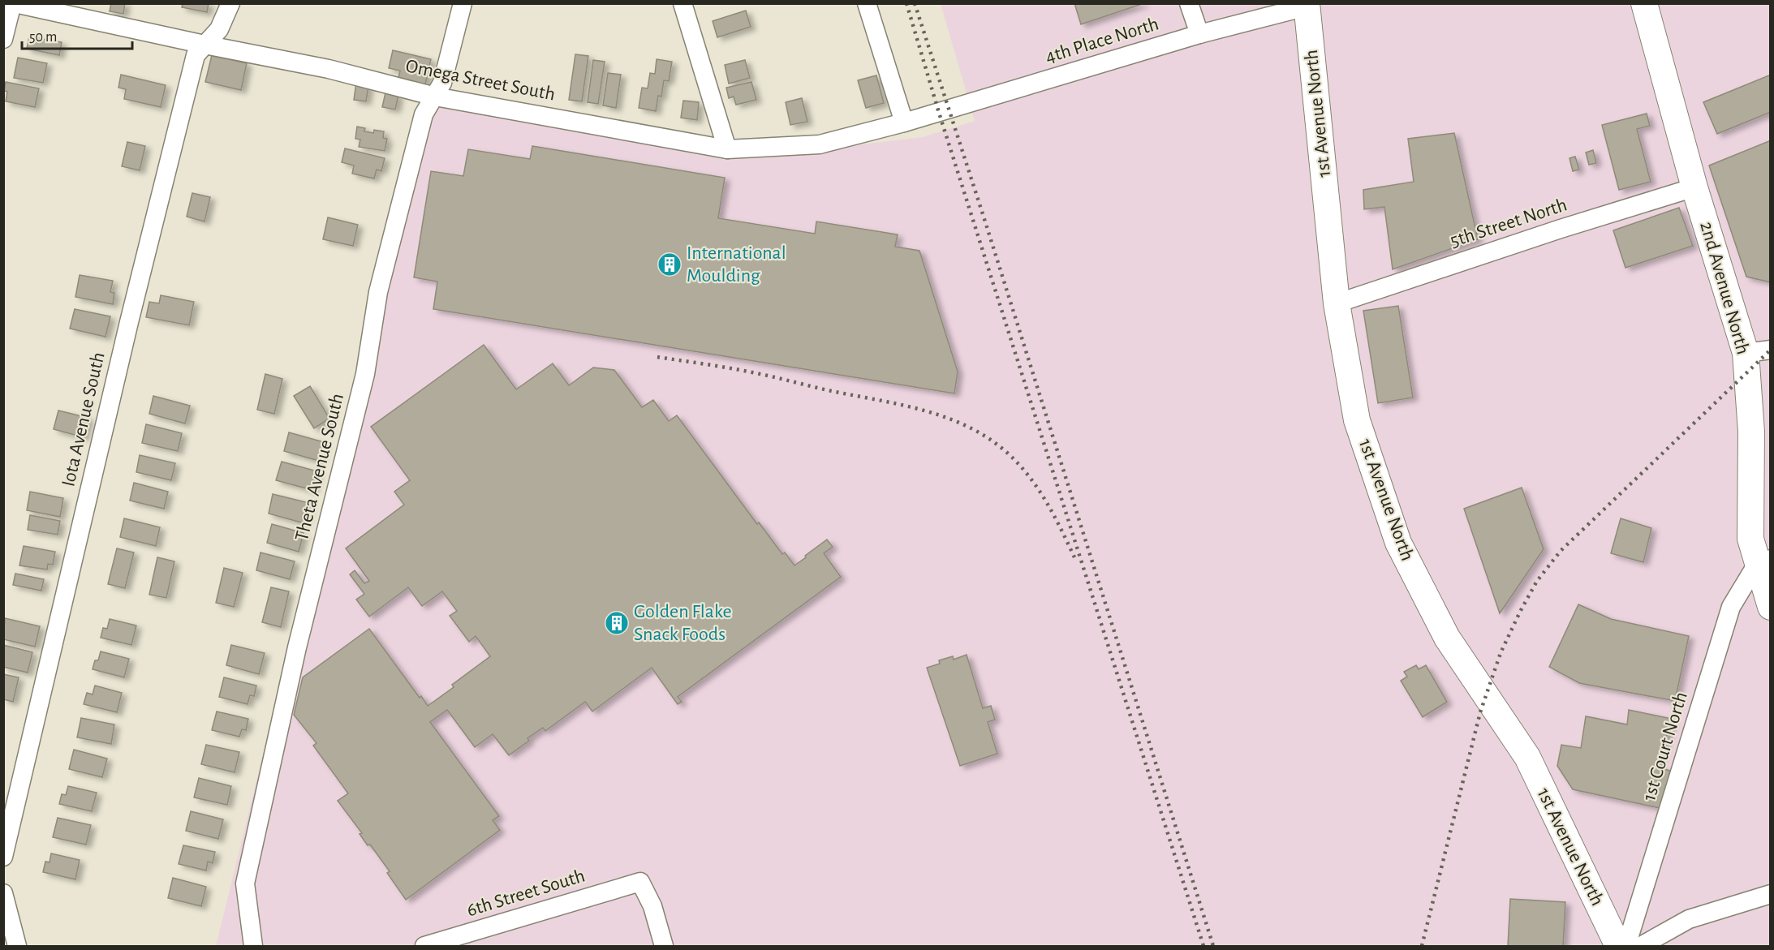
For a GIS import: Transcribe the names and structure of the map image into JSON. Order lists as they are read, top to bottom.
{
  "streets": {
    "street": [
      "4th Place North",
      "Omega Street South",
      "1st Avenue North",
      "5th Street North",
      "2nd Avenue North",
      "Iota Avenue South",
      "Theta Avenue South",
      "1st Court North",
      "6th Street South"
    ]
  },
  "crossings": [
    ["4th Place North", "Omega Street South"],
    ["4th Place North", "1st Avenue North"],
    ["Omega Street South", "Iota Avenue South"],
    ["Omega Street South", "Theta Avenue South"],
    ["1st Avenue North", "5th Street North"],
    ["5th Street North", "2nd Avenue North"],
    ["2nd Avenue North", "1st Court North"]
  ],
  "places": {
    "building": ["International Moulding", "Golden Flake Snack Foods"]
  },
  "scale_bar": "50 m"
}
